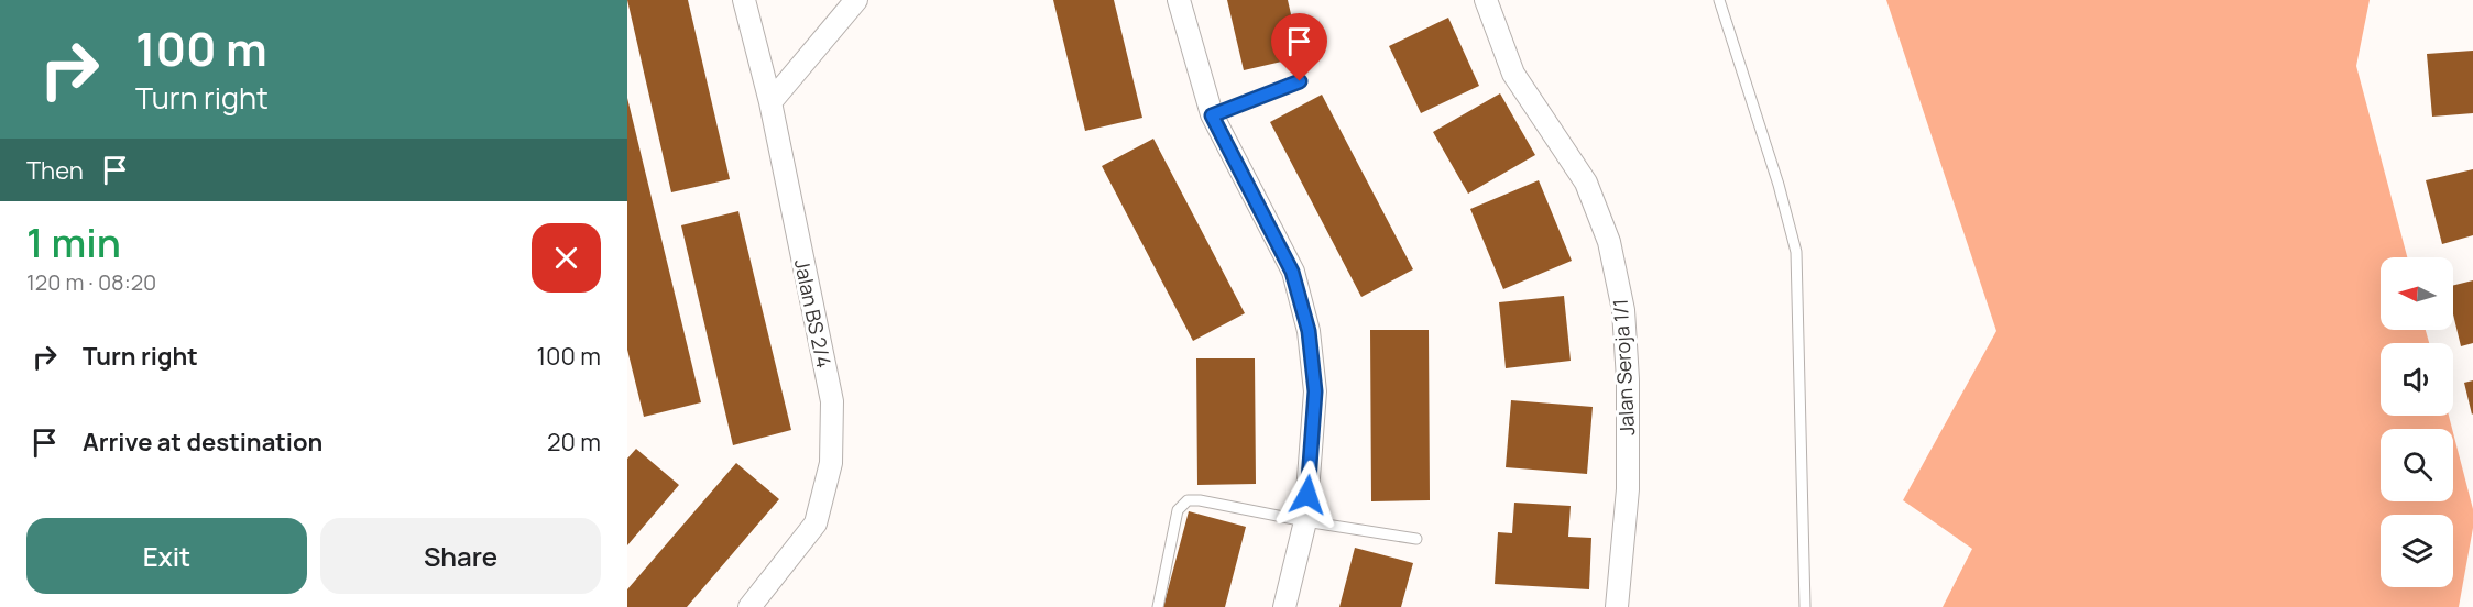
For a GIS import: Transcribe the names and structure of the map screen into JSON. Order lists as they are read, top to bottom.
{
  "streets": {
    "street": ["Jalan BS 2/4", "Jalan Seroja 1/1"]
  },
  "north": "left",
  "page": {
    "turn": ["100 m", "Turn right"],
    "then": "Then",
    "heading": ["1 min", "120 m · 08:20"],
    "list": [
      {
        "name": "Turn right",
        "value": "100 m"
      },
      {
        "name": "Arrive at destination",
        "value": "20 m"
      }
    ],
    "buttons": ["Exit", "Share"]
  }
}
